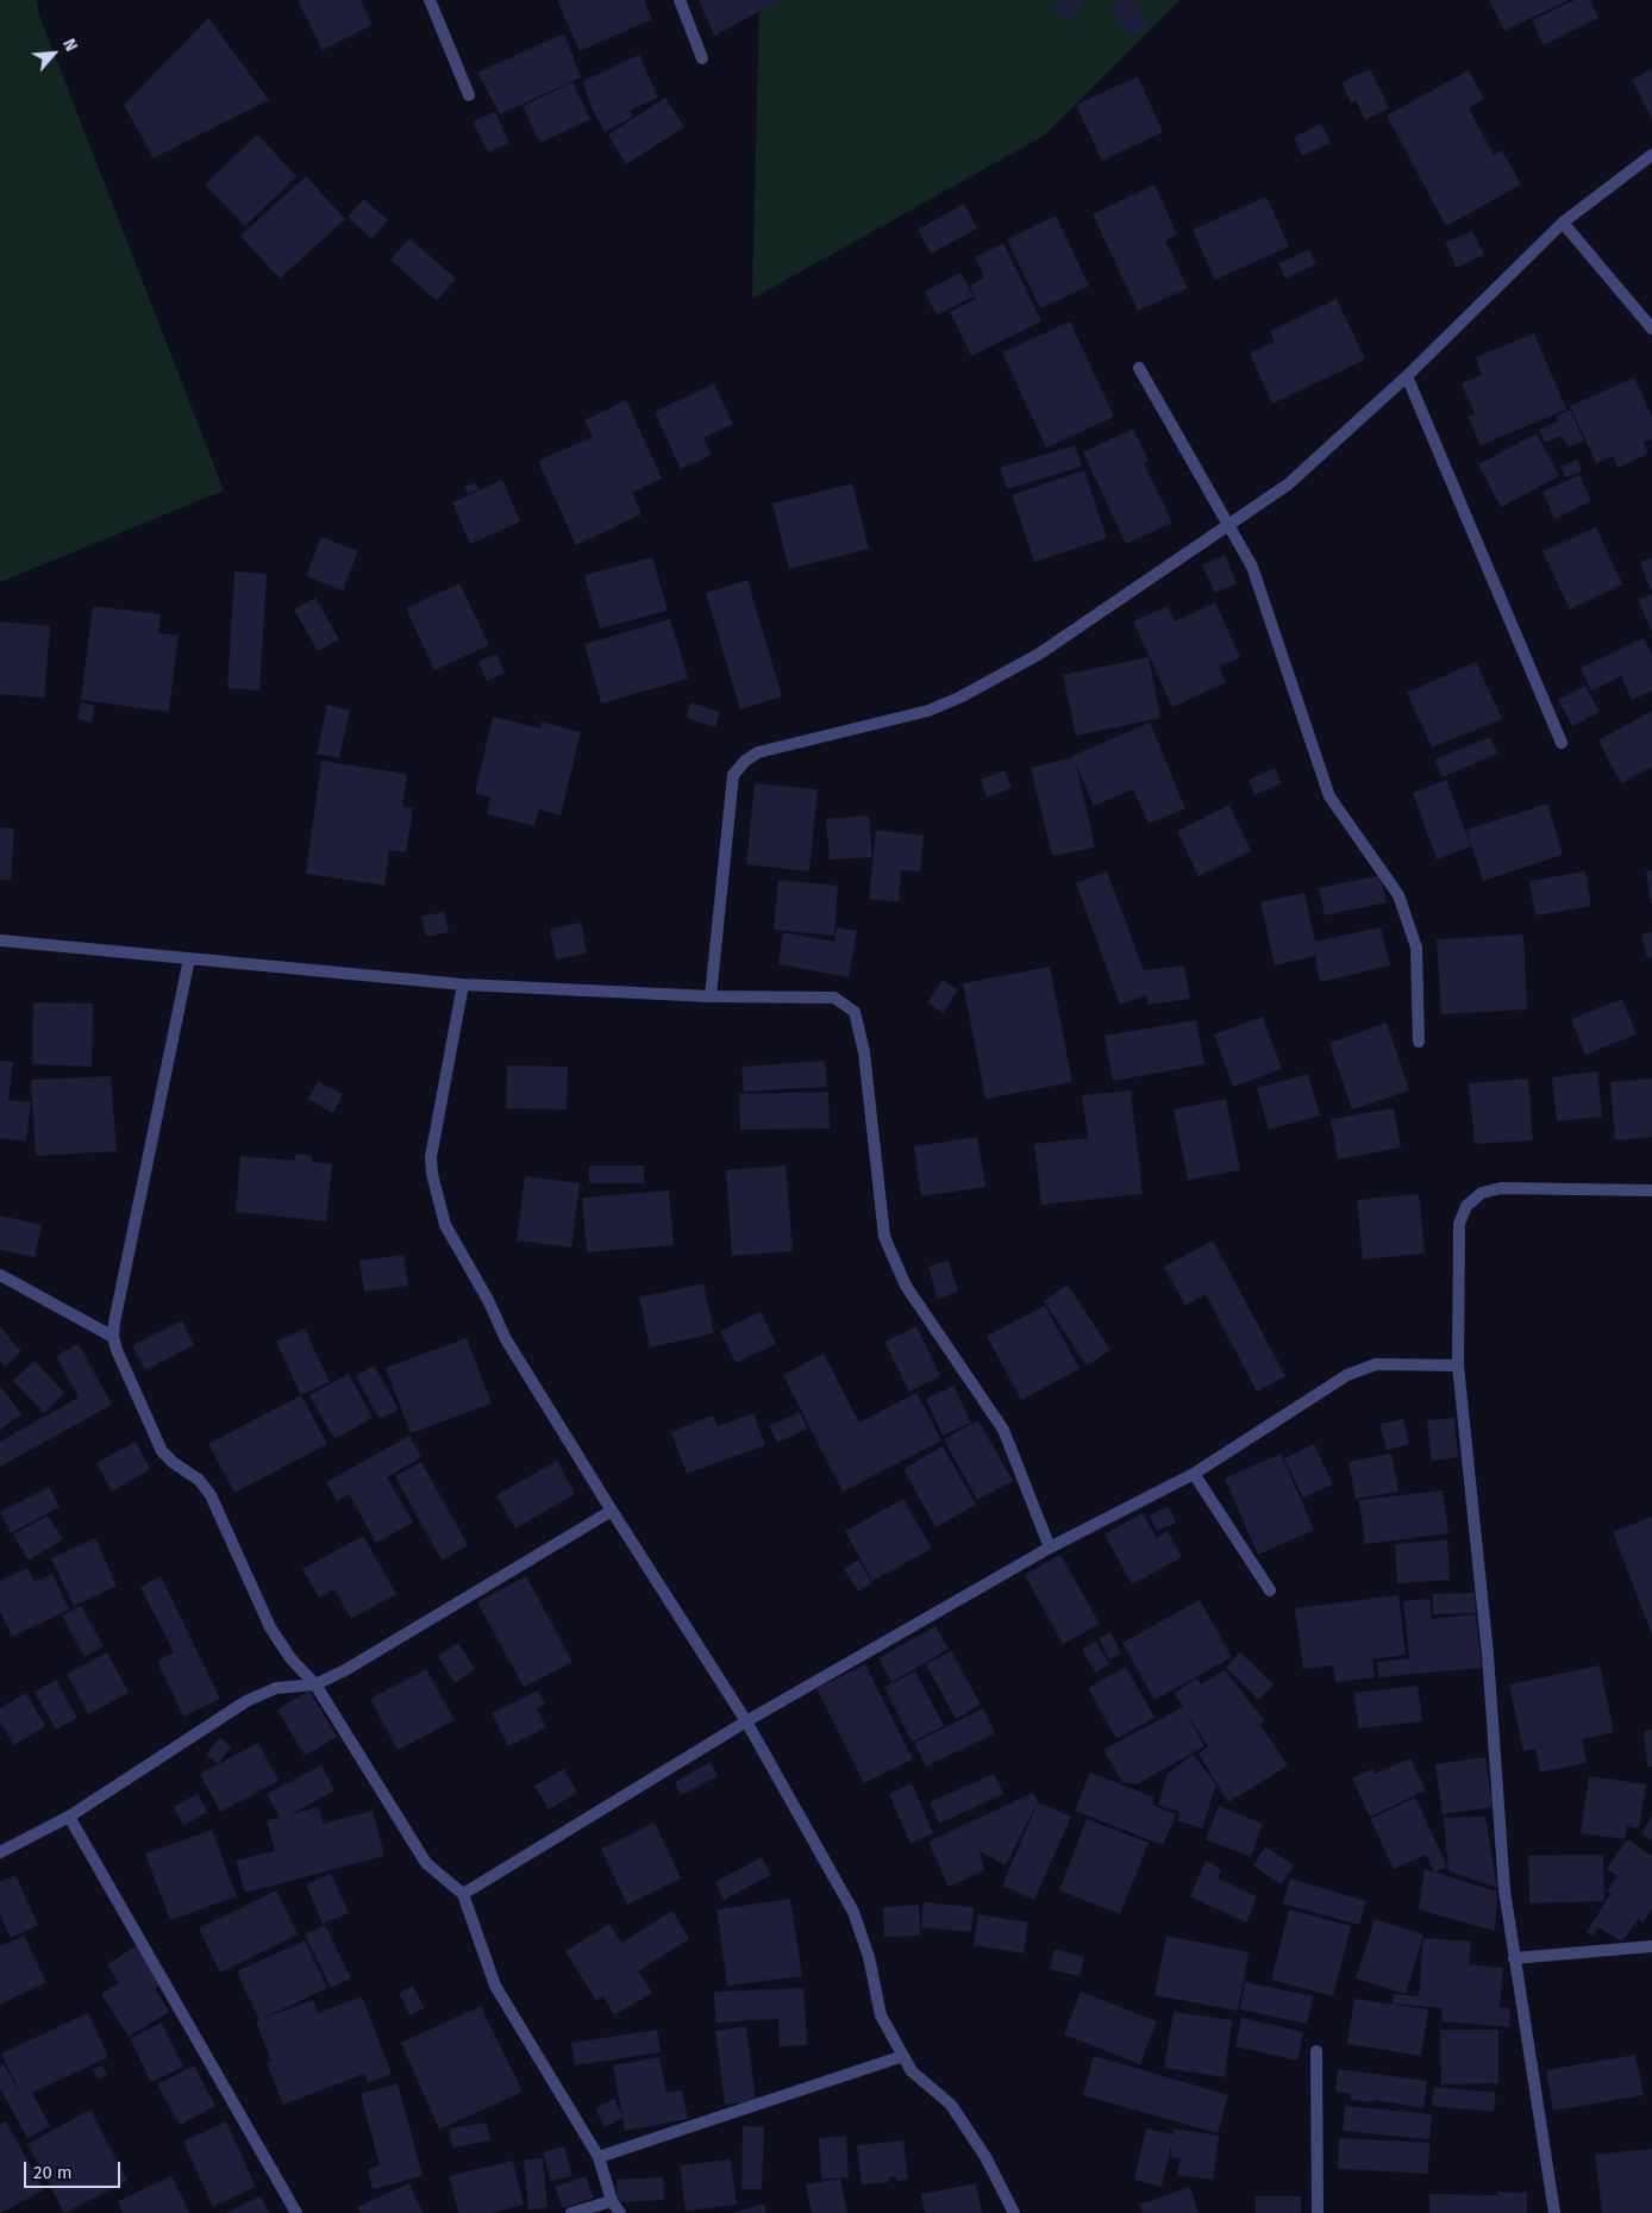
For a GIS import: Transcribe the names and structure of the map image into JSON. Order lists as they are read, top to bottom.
{
  "scale_bar": "20 m",
  "north": "top right"
}
